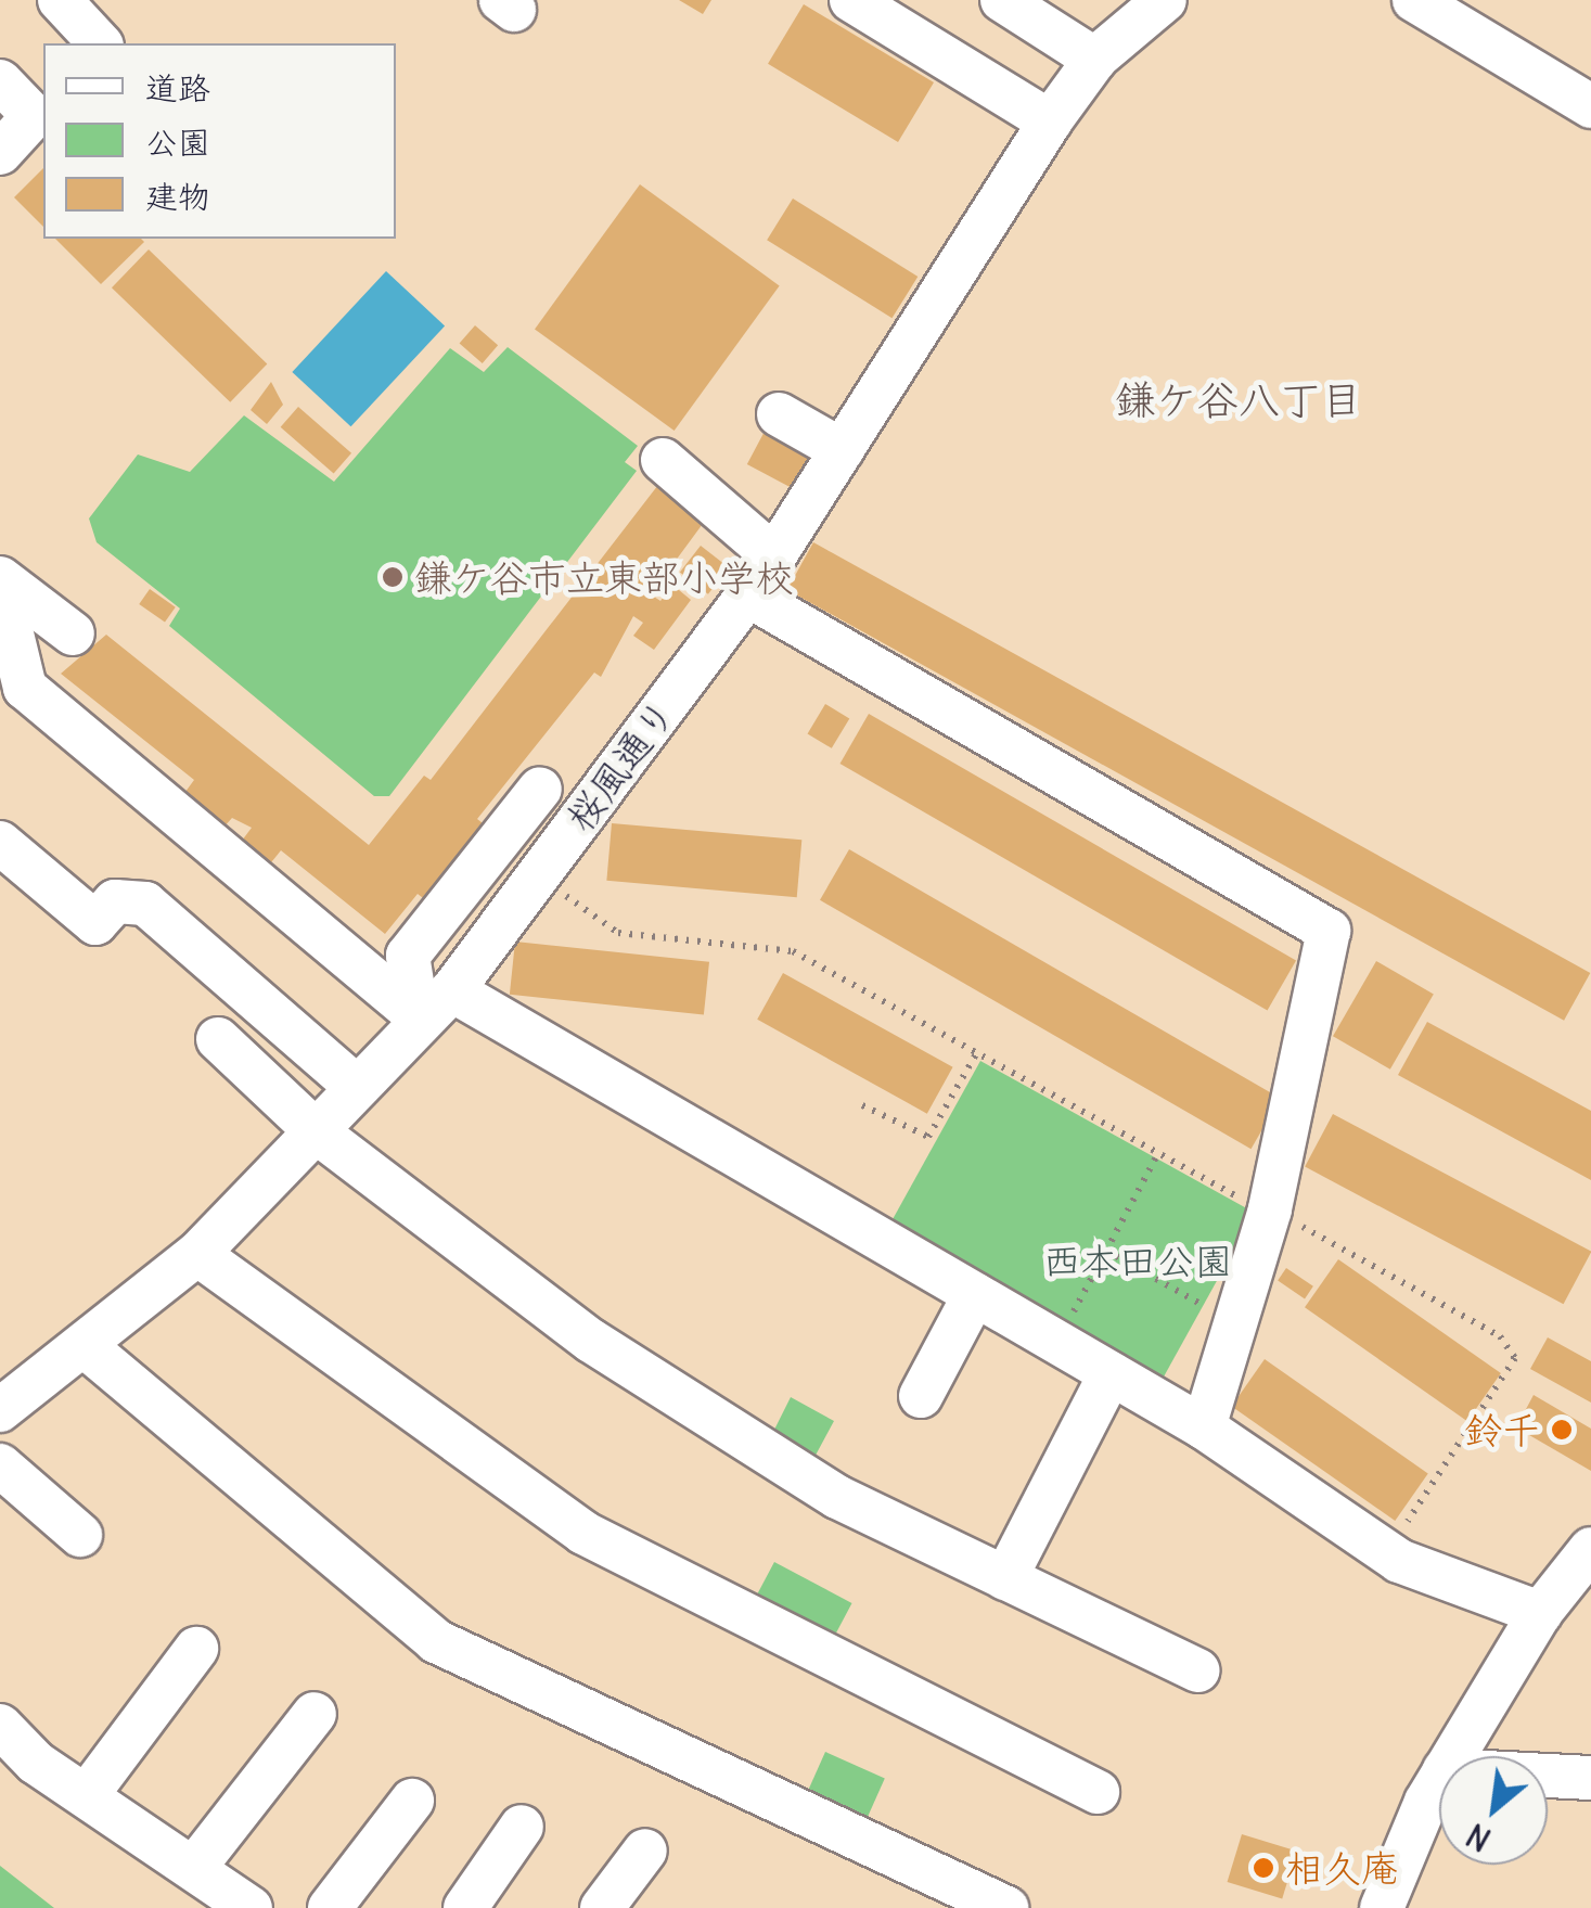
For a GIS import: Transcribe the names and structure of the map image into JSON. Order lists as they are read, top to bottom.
{
  "streets": {
    "street": ["桜風通り"]
  },
  "districts": ["鎌ケ谷八丁目"],
  "parks": ["西本田公園"],
  "places": ["鎌ケ谷市立東部小学校", "鈴千", "相久庵"],
  "legend": ["道路", "公園", "建物"],
  "north": "bottom left"
}
